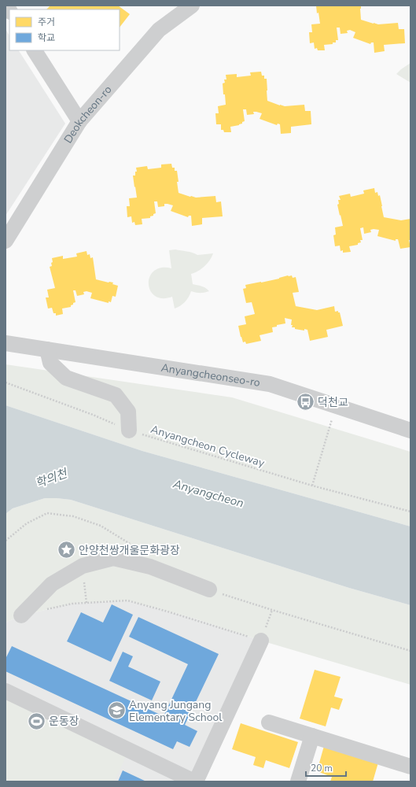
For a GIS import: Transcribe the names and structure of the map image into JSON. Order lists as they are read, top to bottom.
{
  "streets": {
    "street": ["Deokcheon-ro", "Anyangcheonseo-ro"],
    "path": ["Anyangcheon Cycleway"]
  },
  "water": ["학의천", "Anyangcheon"],
  "places": {
    "bus stop": ["덕천교"],
    "place": ["안양천쌍개울문화광장"],
    "school or university": ["Anyang Jungang Elementary School"],
    "sports": ["운동장"]
  },
  "legend": ["주거", "학교"],
  "scale_bar": "20 m"
}
